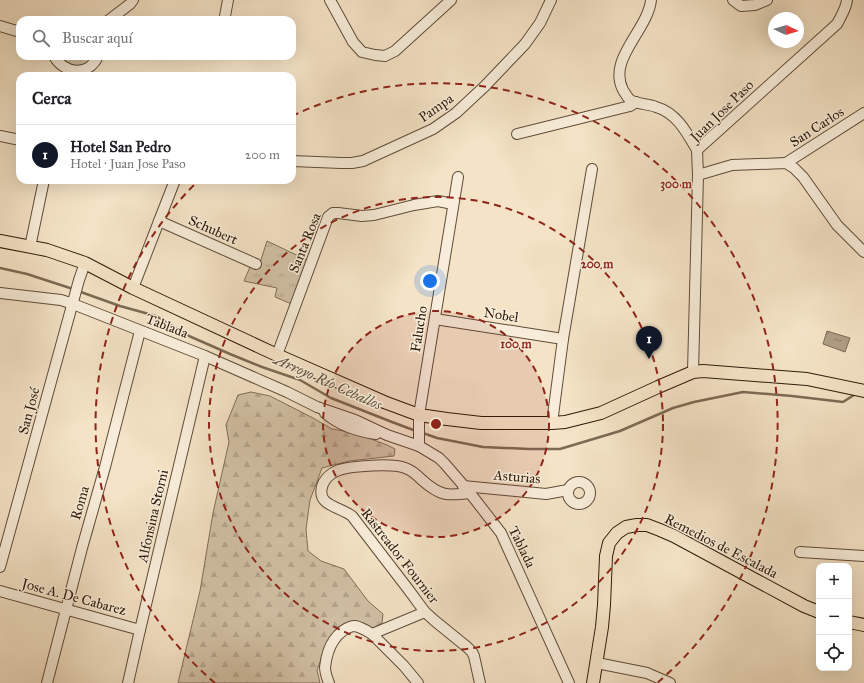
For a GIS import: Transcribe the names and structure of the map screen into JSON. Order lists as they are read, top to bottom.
{
  "streets": {
    "main road": ["Remedios de Escalada"],
    "street": [
      "Pampa",
      "Juan Jose Paso",
      "San Carlos",
      "Schubert",
      "Santa Rosa",
      "Nobel",
      "Tablada",
      "Falucho",
      "San José",
      "Asturias",
      "Roma",
      "Alfonsina Storni",
      "Rastreador Fournier",
      "Jose A. De Cabarez"
    ]
  },
  "crossings": [
    ["Santa Rosa", "Falucho"],
    ["Nobel", "Falucho"],
    ["Tablada", "San José"],
    ["Tablada", "Asturias"],
    ["Tablada", "Roma"],
    ["Tablada", "Alfonsina Storni"],
    ["Tablada", "Rastreador Fournier"],
    ["Asturias", "Rastreador Fournier"],
    ["Roma", "Jose A. De Cabarez"],
    ["Alfonsina Storni", "Jose A. De Cabarez"]
  ],
  "water": ["Arroyo Río Ceballos"],
  "north": "right",
  "page": {
    "search": "Buscar aquí",
    "heading": "Cerca",
    "list": [
      {
        "mark": "1",
        "name": "Hotel San Pedro",
        "note": "Hotel · Juan Jose Paso",
        "value": "200 m"
      }
    ],
    "pins": "1",
    "map_buttons": ["+", "−"]
  },
  "rings": ["300 m", "200 m", "100 m"]
}
